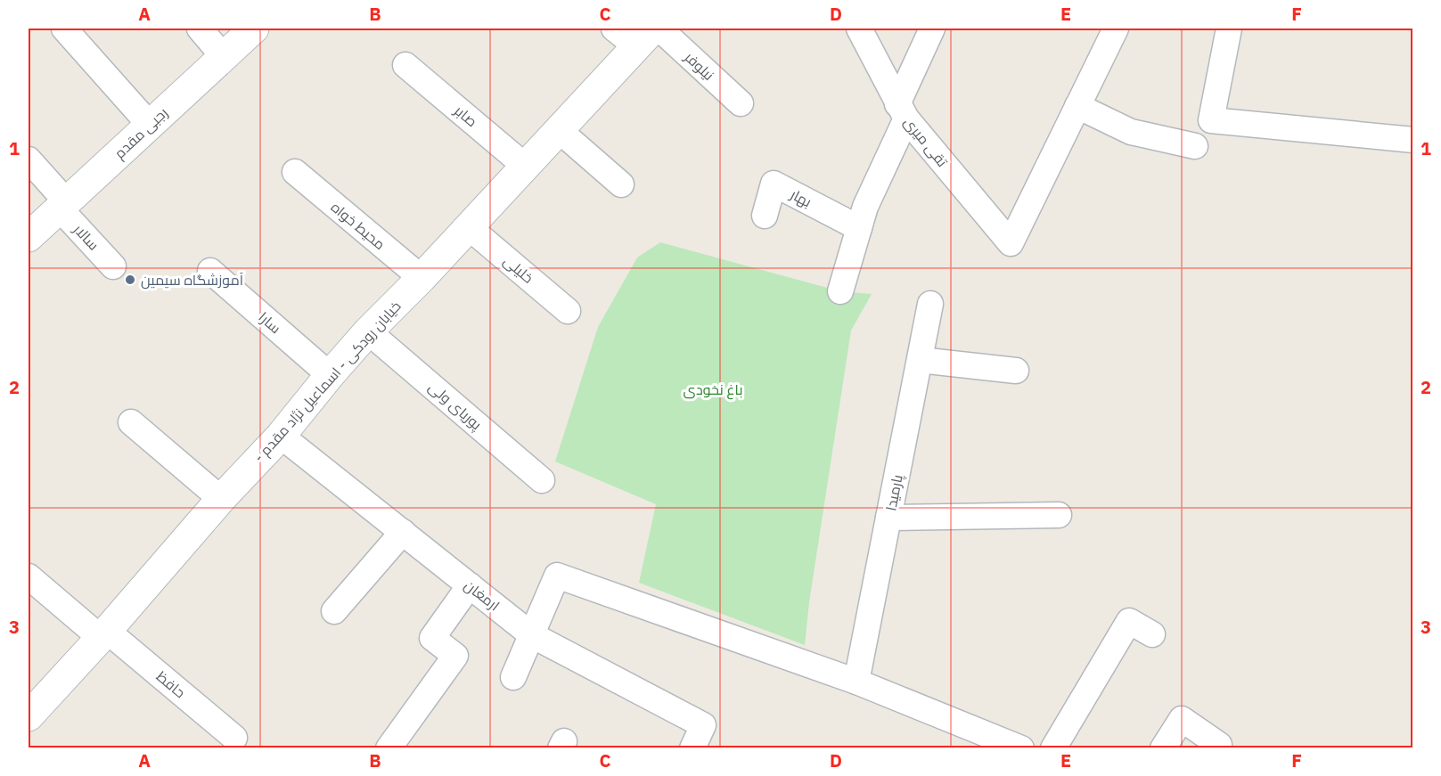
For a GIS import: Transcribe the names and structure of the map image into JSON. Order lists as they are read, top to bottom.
{
  "streets": {
    "street": [
      "نیلوفر",
      "صابر",
      "رجبی مقدم",
      "تقی میری",
      "بهار",
      "محیط خواه",
      "سالار",
      "خلیلی",
      "سارا",
      "- خیابان رودکی - اسماعیل نژاد مقدم",
      "پوریای ولی",
      "پارمیدا",
      "ارمغان",
      "حافظ"
    ]
  },
  "crossings": [
    ["صابر", "- خیابان رودکی - اسماعیل نژاد مقدم"],
    ["رجبی مقدم", "سالار"],
    ["محیط خواه", "- خیابان رودکی - اسماعیل نژاد مقدم"],
    ["خلیلی", "- خیابان رودکی - اسماعیل نژاد مقدم"],
    ["سارا", "- خیابان رودکی - اسماعیل نژاد مقدم"],
    ["- خیابان رودکی - اسماعیل نژاد مقدم", "پوریای ولی"],
    ["- خیابان رودکی - اسماعیل نژاد مقدم", "ارمغان"],
    ["- خیابان رودکی - اسماعیل نژاد مقدم", "حافظ"]
  ],
  "parks": ["باغ نخودی"],
  "places": ["آموزشگاه سیمین"],
  "grid": {
    "columns": [
      "A",
      "B",
      "C",
      "D",
      "E",
      "F"
    ],
    "rows": ["1", "2", "3"]
  }
}
